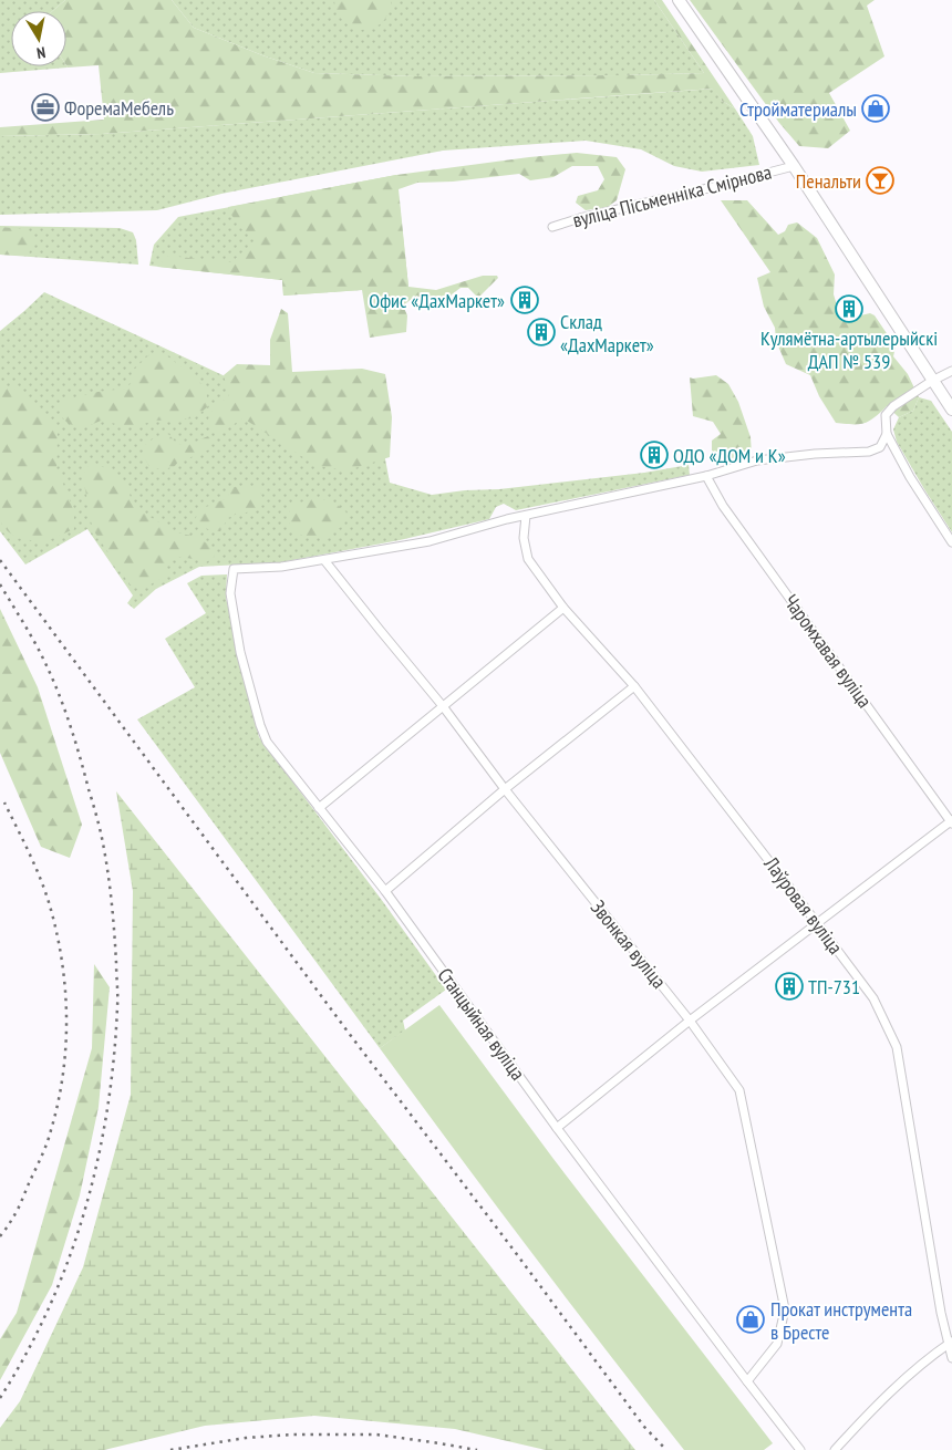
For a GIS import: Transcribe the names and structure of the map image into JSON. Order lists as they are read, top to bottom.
{
  "streets": {
    "main road": ["вуліца Пісьменніка Смірнова"],
    "street": [
      "Чаромхавая вуліца",
      "Лаўровая вуліца",
      "Звонкая вуліца",
      "Станцыйная вуліца"
    ]
  },
  "crossings": [
    ["Звонкая вуліца", "Станцыйная вуліца"]
  ],
  "places": {
    "office": ["ФоремаМебель"],
    "shop": ["Стройматериалы", "Прокат инструмента в Бресте"],
    "bar": ["Пенальти"],
    "building": [
      "Офис «ДахМаркет»",
      "Кулямётна-артылерыйскі ДАП № 539",
      "Склад «ДахМаркет»",
      "ОДО «ДОМ и К»",
      "ТП-731"
    ]
  },
  "north": "bottom"
}
